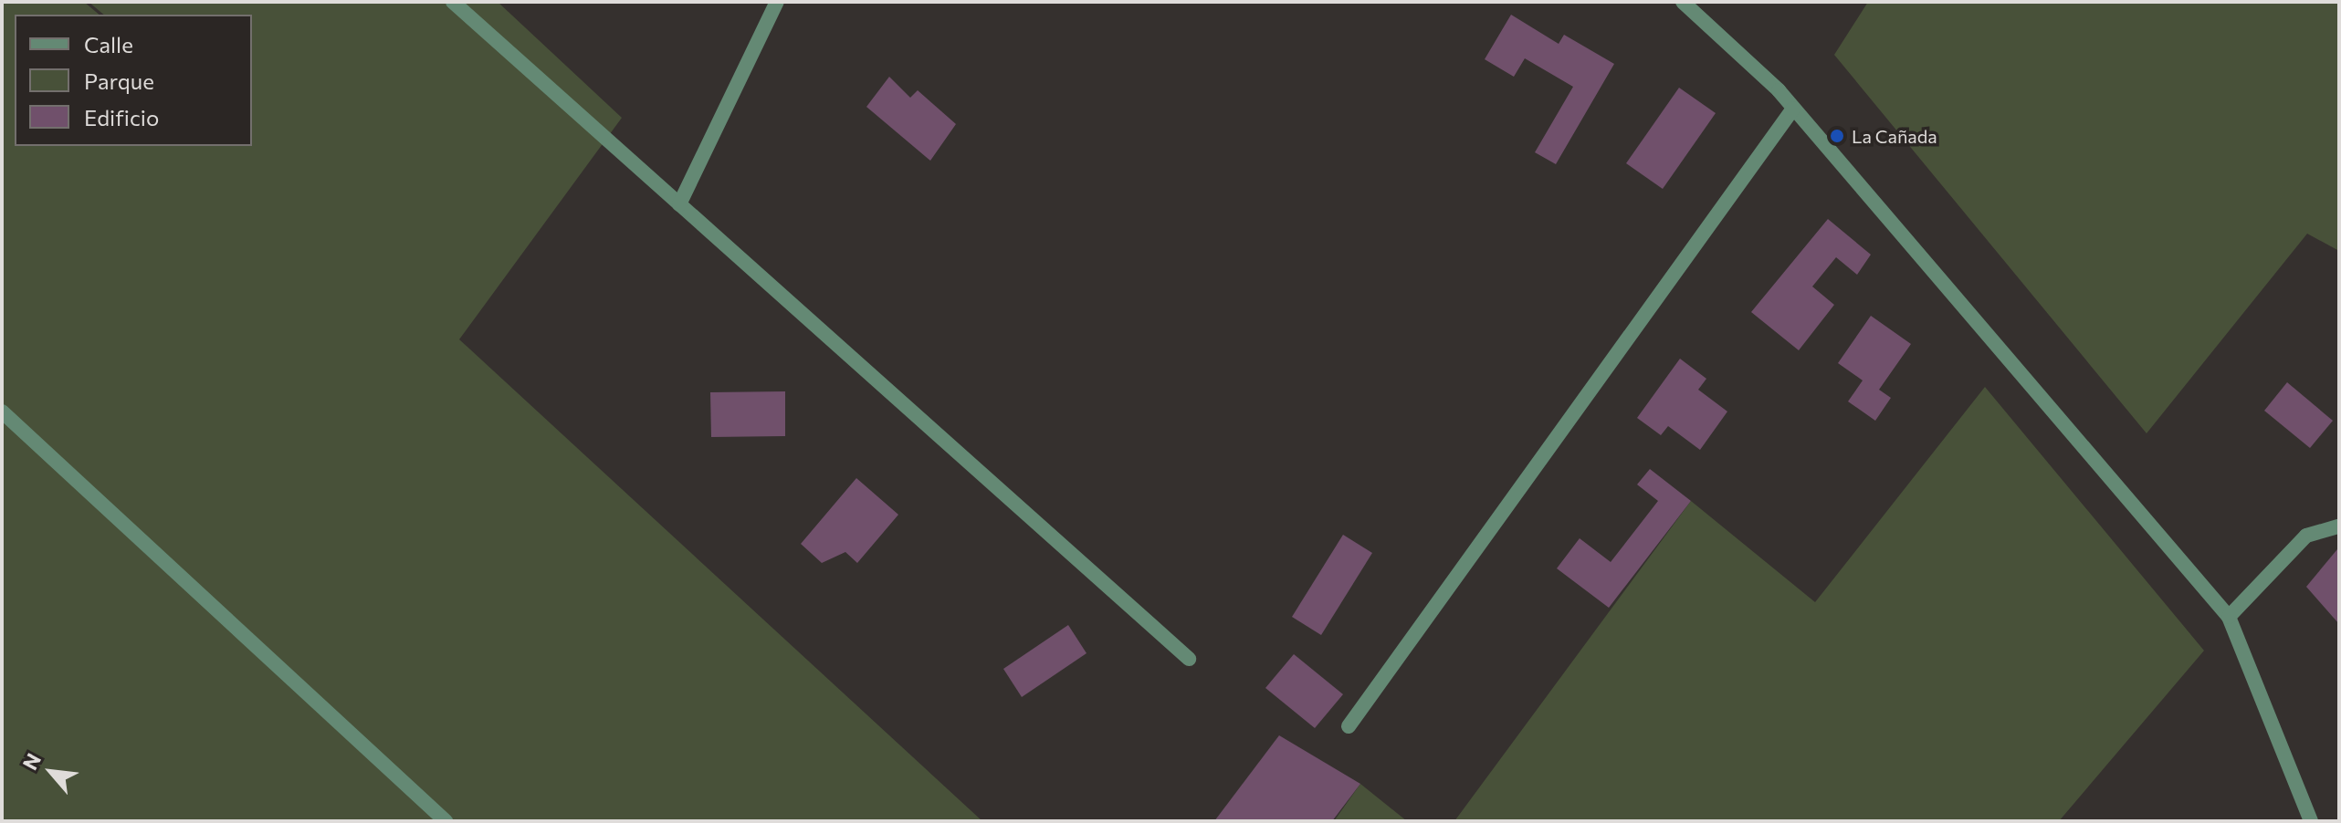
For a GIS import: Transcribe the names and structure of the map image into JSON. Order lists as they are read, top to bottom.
{
  "places": ["La Cañada"],
  "legend": ["Calle", "Parque", "Edificio"],
  "north": "top left"
}
